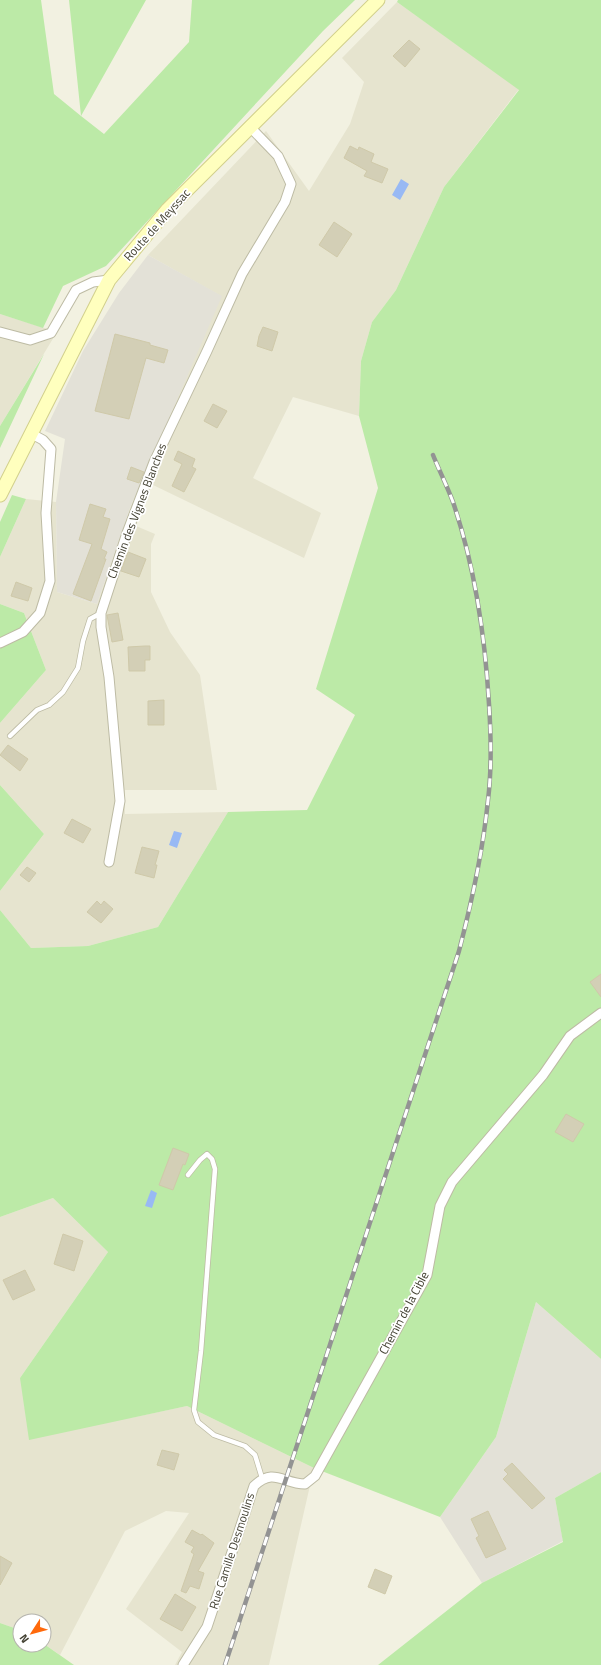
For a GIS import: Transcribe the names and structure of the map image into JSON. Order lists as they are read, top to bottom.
{
  "streets": {
    "main road": ["Route de Meyssac"],
    "street": ["Chemin des Vignes Blanches", "Chemin de la Cible", "Rue Camille Desmoulins"]
  },
  "crossings": [
    ["Route de Meyssac", "Chemin des Vignes Blanches"],
    ["Chemin de la Cible", "Rue Camille Desmoulins"]
  ],
  "north": "bottom left"
}
